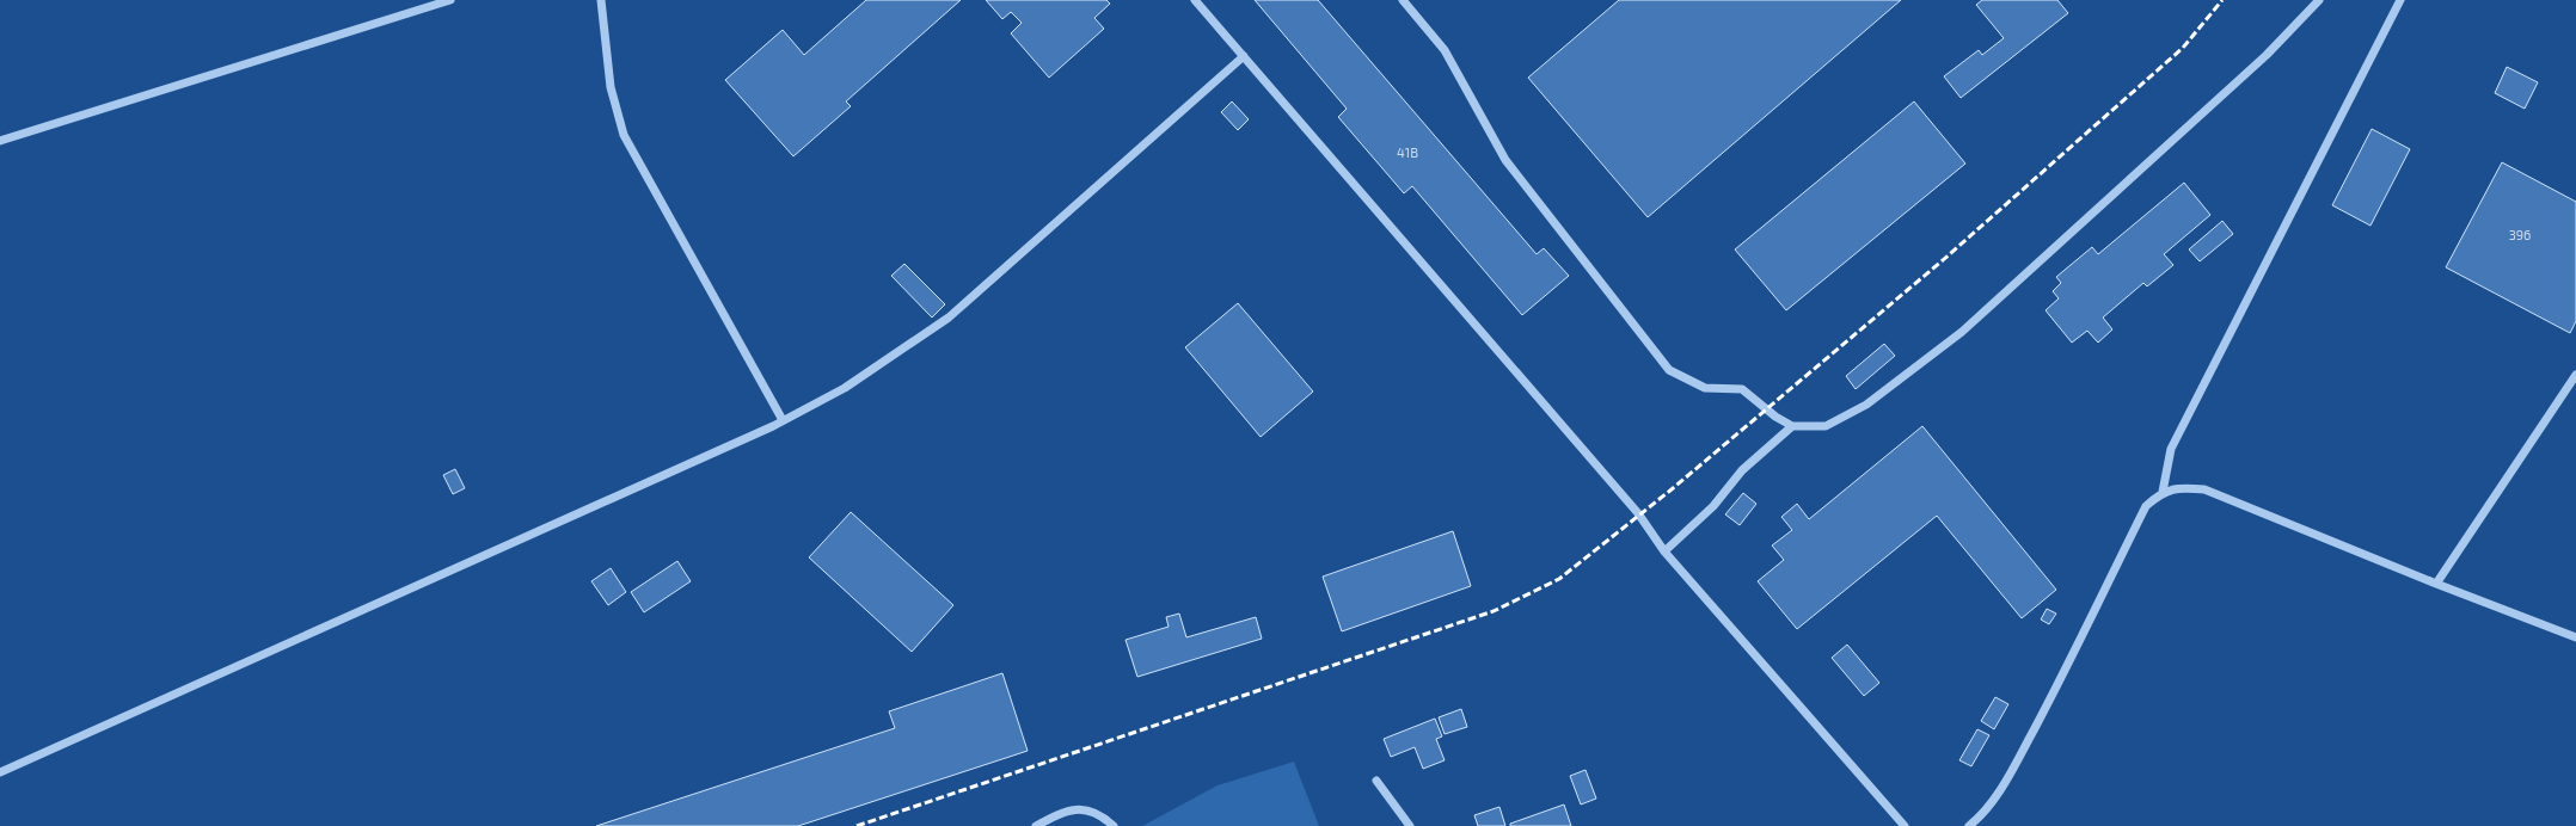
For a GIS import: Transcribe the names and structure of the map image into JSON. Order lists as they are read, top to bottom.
{
  "house_numbers": ["41В", "396"]
}
